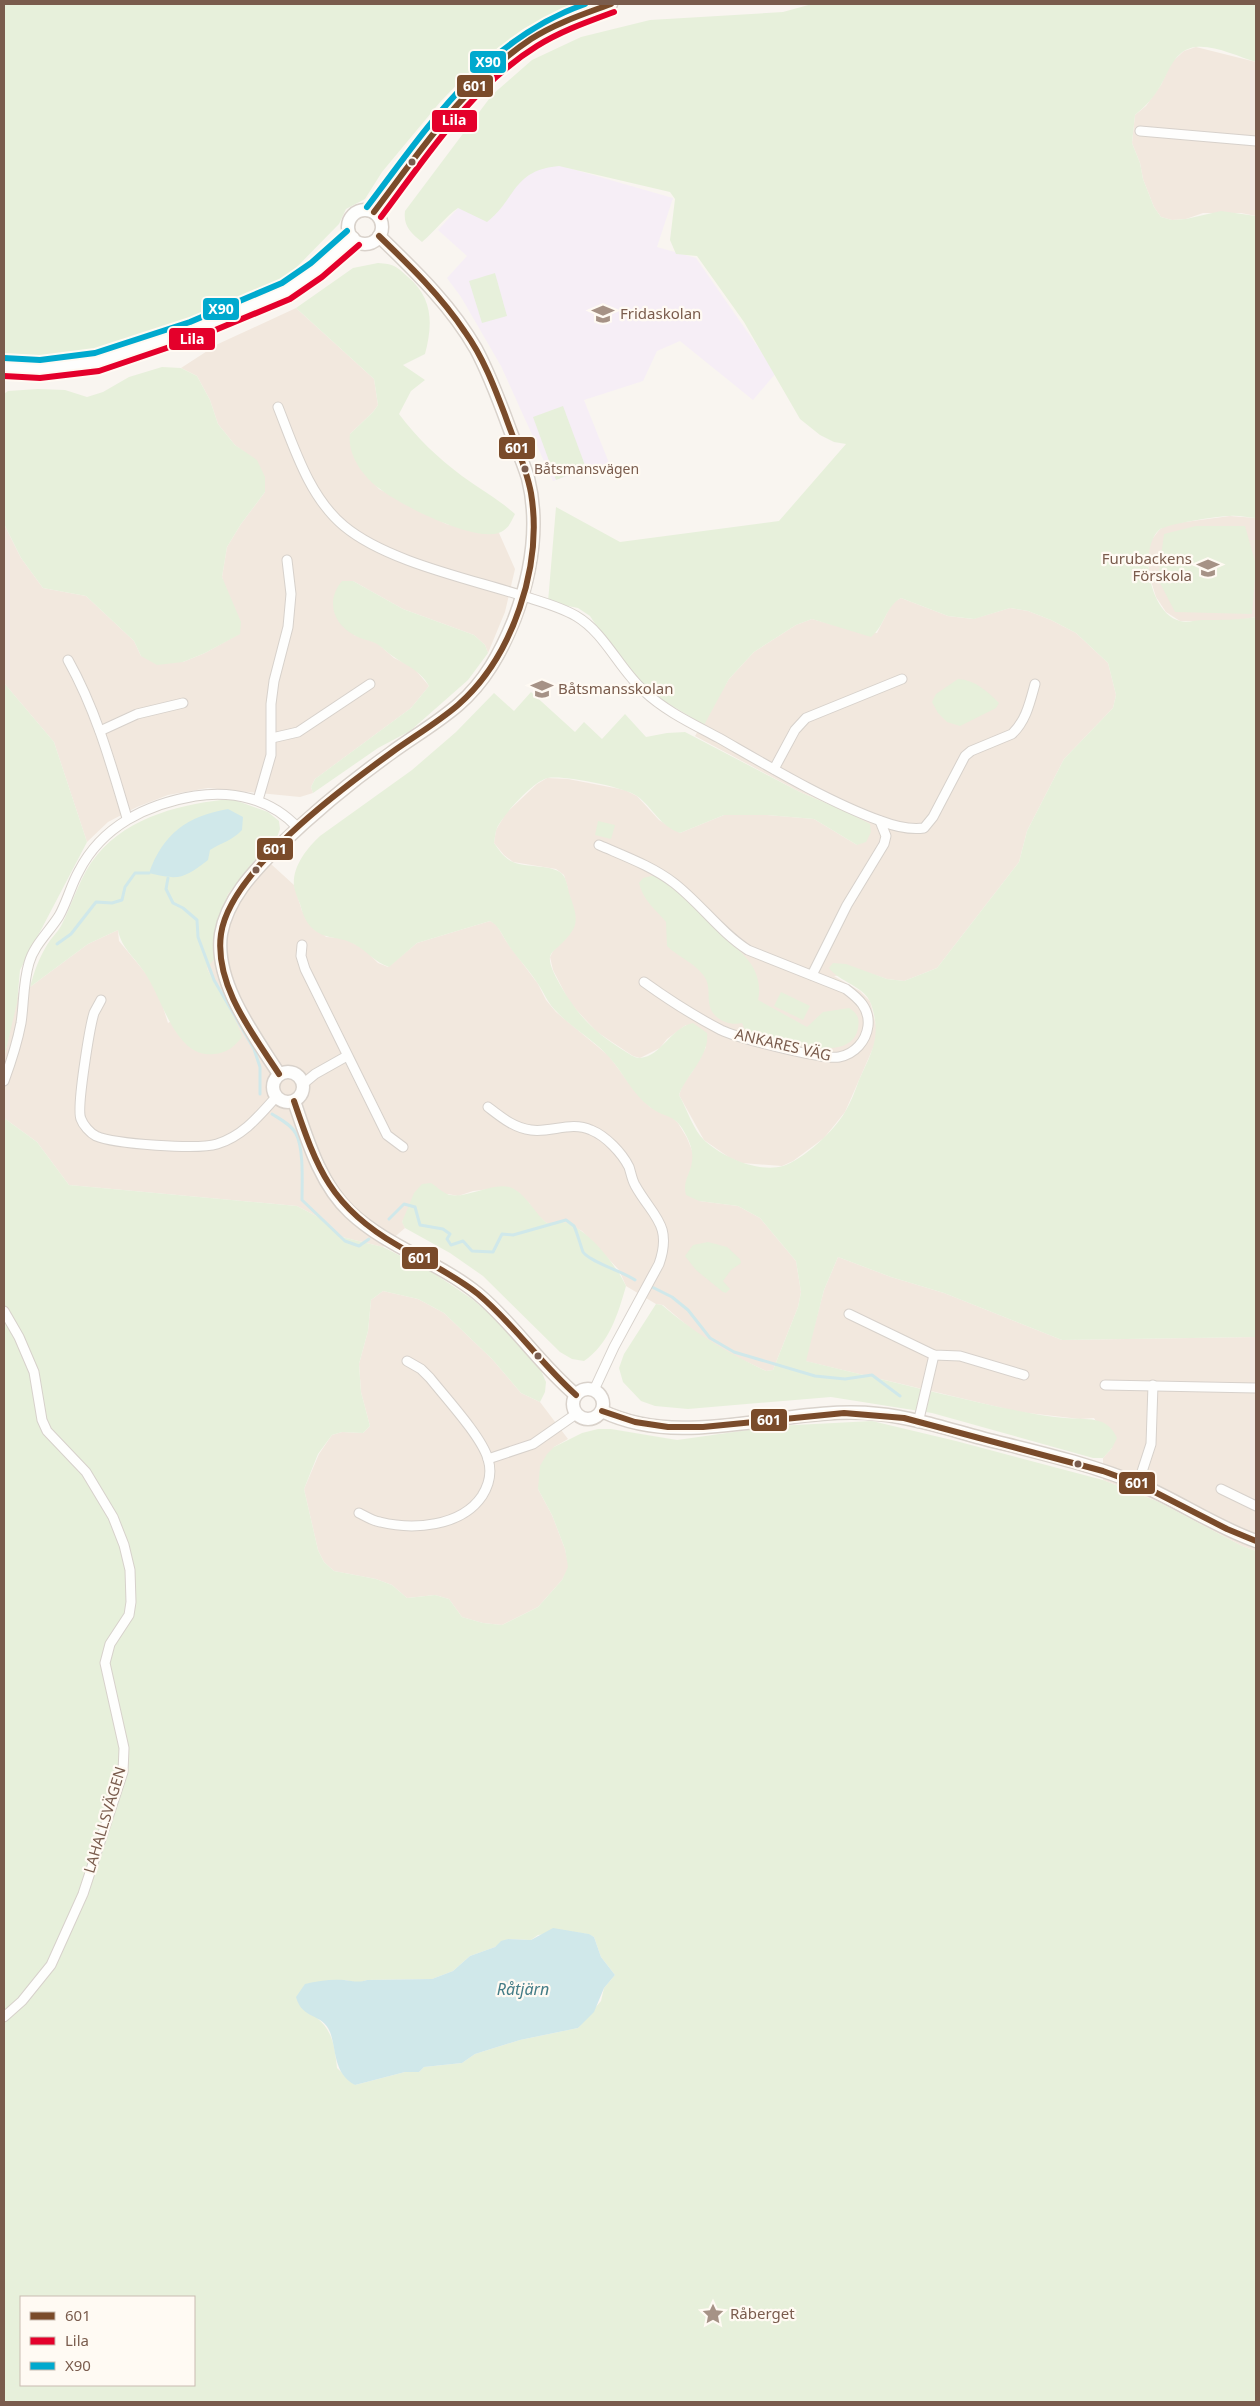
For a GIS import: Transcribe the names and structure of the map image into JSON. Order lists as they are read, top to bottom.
{
  "streets": {
    "street": ["ANKARES VÄG", "LAHALLSVÄGEN"]
  },
  "water": ["Råtjärn"],
  "places": {
    "school or university": ["Fridaskolan", "Furubackens Förskola", "Båtsmansskolan"],
    "other": ["Båtsmansvägen"],
    "place": ["Råberget"]
  },
  "lines": ["transit line 601", "transit line X90", "transit line Lila"],
  "legend": ["601", "Lila", "X90"]
}
